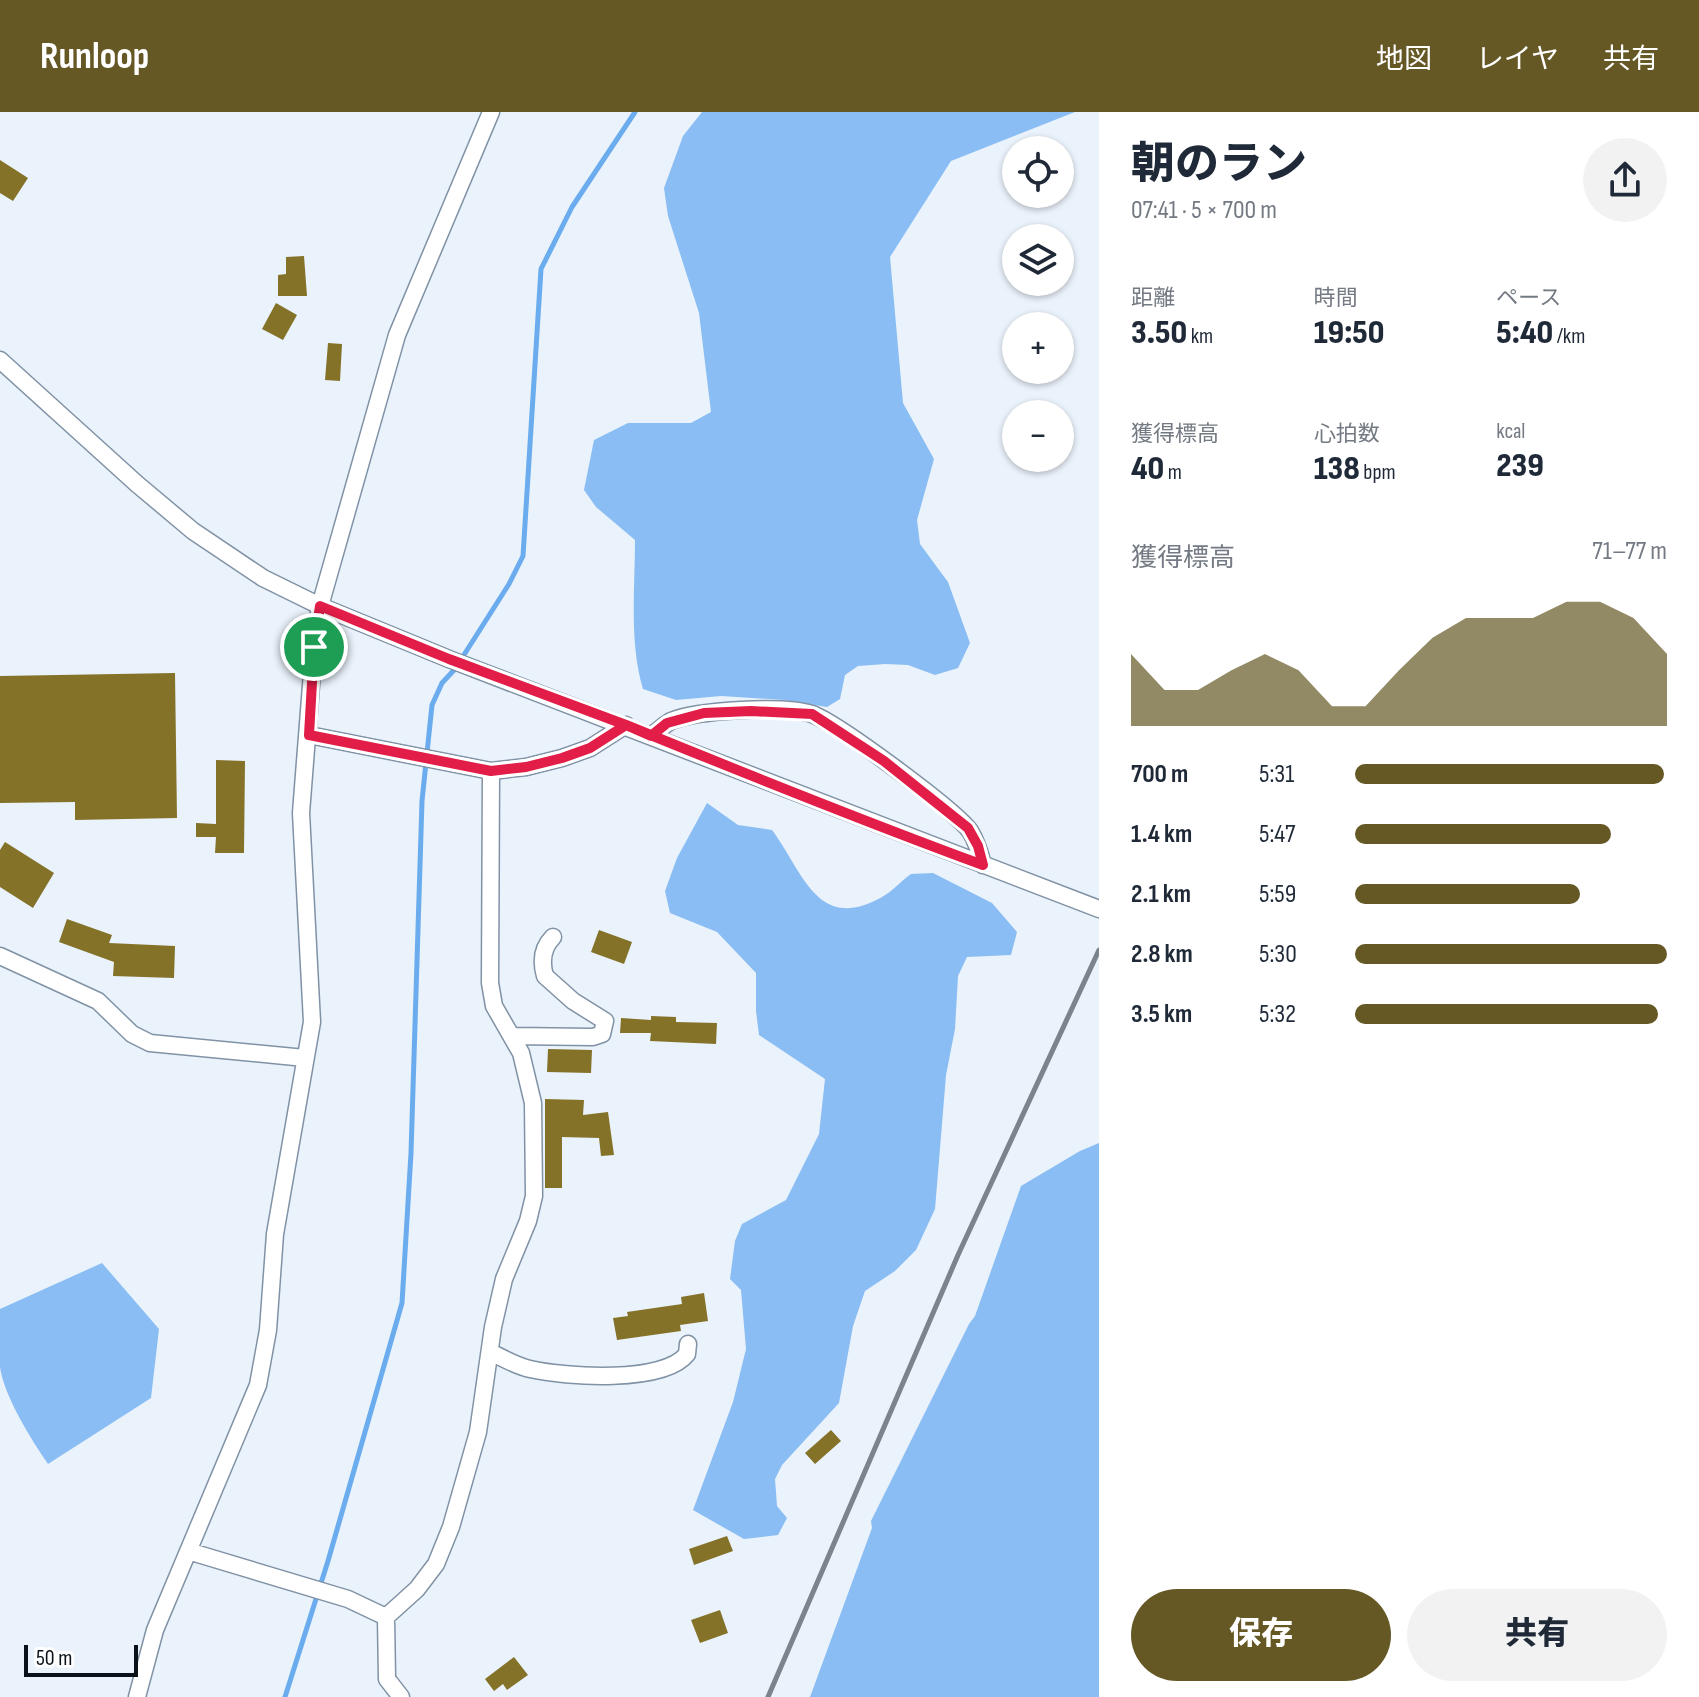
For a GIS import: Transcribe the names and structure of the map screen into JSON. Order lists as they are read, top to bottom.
{
  "scale_bar": "50 m",
  "page": {
    "header": "Runloop",
    "nav": ["地図", "レイヤ", "共有"],
    "heading": ["朝のラン", "07:41 · 5 × 700 m"],
    "map_buttons": ["+", "−"],
    "stats": [
      ["距離", "3.50 km"],
      ["時間", "19:50"],
      ["ペース", "5:40 /km"],
      ["獲得標高", "40 m"],
      ["心拍数", "138 bpm"],
      ["kcal", "239"]
    ],
    "chart": ["獲得標高", "71–77 m"],
    "list": [
      {
        "name": "700 m",
        "note": "5:31"
      },
      {
        "name": "1.4 km",
        "note": "5:47"
      },
      {
        "name": "2.1 km",
        "note": "5:59"
      },
      {
        "name": "2.8 km",
        "note": "5:30"
      },
      {
        "name": "3.5 km",
        "note": "5:32"
      }
    ],
    "buttons": ["保存", "共有"],
    "scale": "50 m"
  }
}
